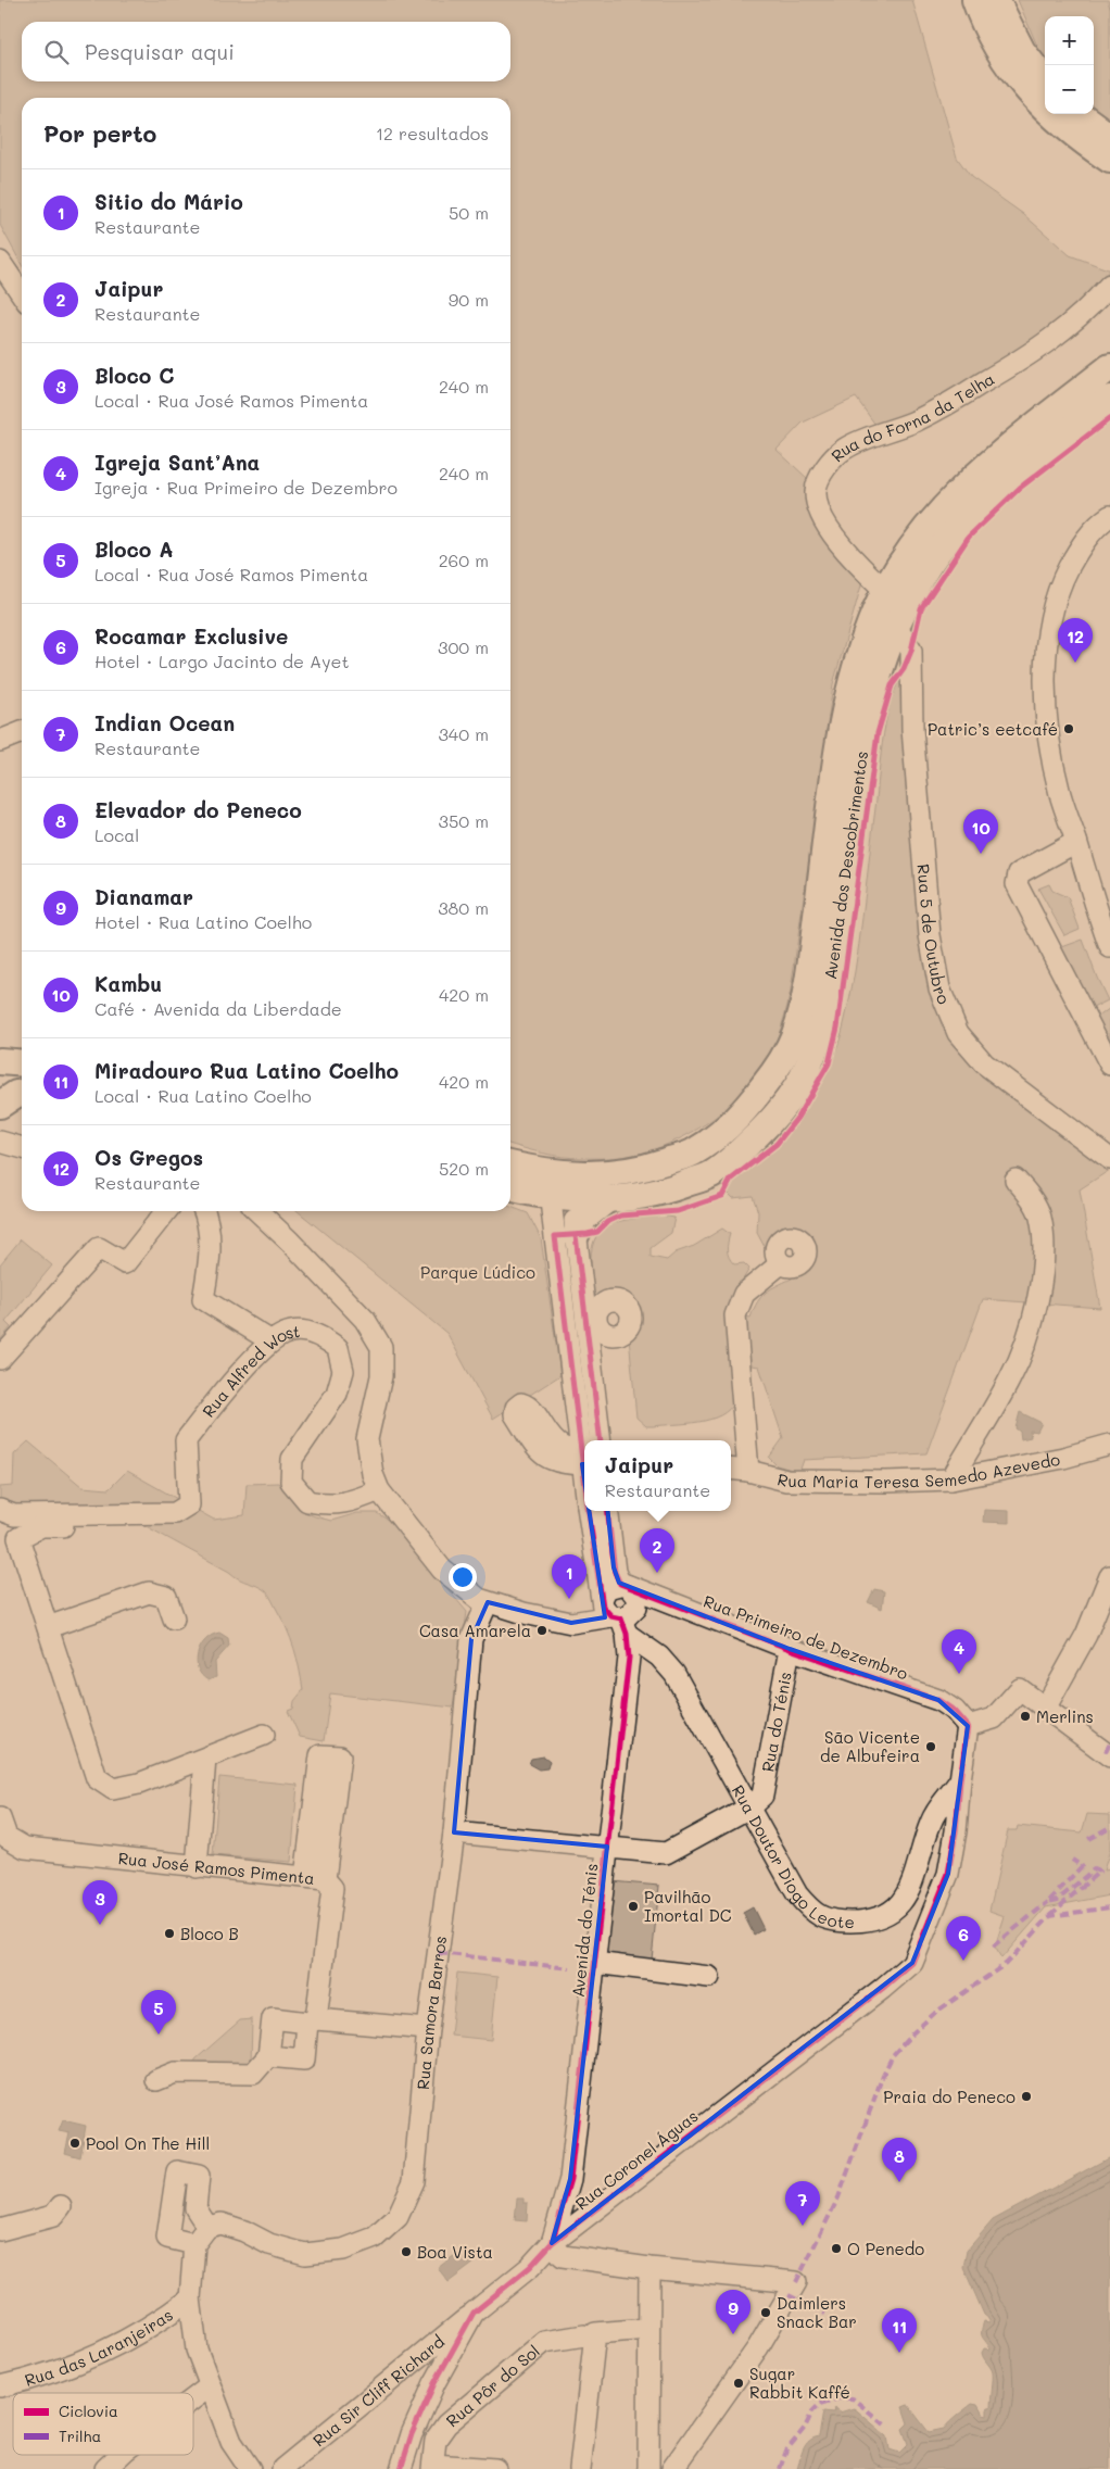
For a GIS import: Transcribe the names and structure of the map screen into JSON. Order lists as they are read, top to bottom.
{
  "streets": {
    "main road": ["Avenida dos Descobrimentos"],
    "street": [
      "Rua do Forna da Telha",
      "Rua 5 de Outubro",
      "Rua Alfred Wost",
      "Rua Maria Teresa Semedo Azevedo",
      "Rua Primeiro de Dezembro",
      "Rua do Ténis",
      "Rua Doutor Diogo Leote",
      "Rua José Ramos Pimenta",
      "Avenida do Ténis",
      "Rua Samora Barros",
      "Rua Coronel Águas",
      "Rua das Laranjeiras",
      "Rua Pôr do Sol",
      "Rua Sir Cliff Richard"
    ]
  },
  "crossings": [
    ["Rua Primeiro de Dezembro", "Rua do Ténis"],
    ["Rua Primeiro de Dezembro", "Rua Doutor Diogo Leote"],
    ["Rua Primeiro de Dezembro", "Avenida do Ténis"],
    ["Rua Primeiro de Dezembro", "Rua Coronel Águas"],
    ["Rua do Ténis", "Rua Doutor Diogo Leote"],
    ["Rua do Ténis", "Avenida do Ténis"],
    ["Rua do Ténis", "Rua Samora Barros"],
    ["Rua Doutor Diogo Leote", "Avenida do Ténis"],
    ["Rua Doutor Diogo Leote", "Rua Coronel Águas"],
    ["Avenida do Ténis", "Rua Coronel Águas"],
    ["Rua Coronel Águas", "Rua Sir Cliff Richard"]
  ],
  "parks": ["Parque Lúdico"],
  "places": [
    "Patric’s eetcafé",
    "Casa Amarela",
    "Merlins",
    "São Vicente de Albufeira",
    "Pavilhão Imortal DC",
    "Bloco B",
    "Praia do Peneco",
    "Pool On The Hill",
    "O Penedo",
    "Boa Vista",
    "Daimlers Snack Bar",
    "Sugar Rabbit Kaffé"
  ],
  "legend": ["Ciclovia", "Trilha"],
  "page": {
    "map_buttons": ["+", "−"],
    "search": "Pesquisar aqui",
    "heading": ["Por perto", "12 resultados"],
    "list": [
      {
        "mark": "1",
        "name": "Sitio do Mário",
        "note": "Restaurante",
        "value": "50 m"
      },
      {
        "mark": "2",
        "name": "Jaipur",
        "note": "Restaurante",
        "value": "90 m"
      },
      {
        "mark": "3",
        "name": "Bloco C",
        "note": "Local · Rua José Ramos Pimenta",
        "value": "240 m"
      },
      {
        "mark": "4",
        "name": "Igreja Sant’Ana",
        "note": "Igreja · Rua Primeiro de Dezembro",
        "value": "240 m"
      },
      {
        "mark": "5",
        "name": "Bloco A",
        "note": "Local · Rua José Ramos Pimenta",
        "value": "260 m"
      },
      {
        "mark": "6",
        "name": "Rocamar Exclusive",
        "note": "Hotel · Largo Jacinto de Ayet",
        "value": "300 m"
      },
      {
        "mark": "7",
        "name": "Indian Ocean",
        "note": "Restaurante",
        "value": "340 m"
      },
      {
        "mark": "8",
        "name": "Elevador do Peneco",
        "note": "Local",
        "value": "350 m"
      },
      {
        "mark": "9",
        "name": "Dianamar",
        "note": "Hotel · Rua Latino Coelho",
        "value": "380 m"
      },
      {
        "mark": "10",
        "name": "Kambu",
        "note": "Café · Avenida da Liberdade",
        "value": "420 m"
      },
      {
        "mark": "11",
        "name": "Miradouro Rua Latino Coelho",
        "note": "Local · Rua Latino Coelho",
        "value": "420 m"
      },
      {
        "mark": "12",
        "name": "Os Gregos",
        "note": "Restaurante",
        "value": "520 m"
      }
    ],
    "pins": [
      "12",
      "10",
      "2",
      "1",
      "4",
      "3",
      "6",
      "5",
      "8",
      "7",
      "9",
      "11"
    ],
    "popup": ["Jaipur", "Restaurante"]
  }
}
